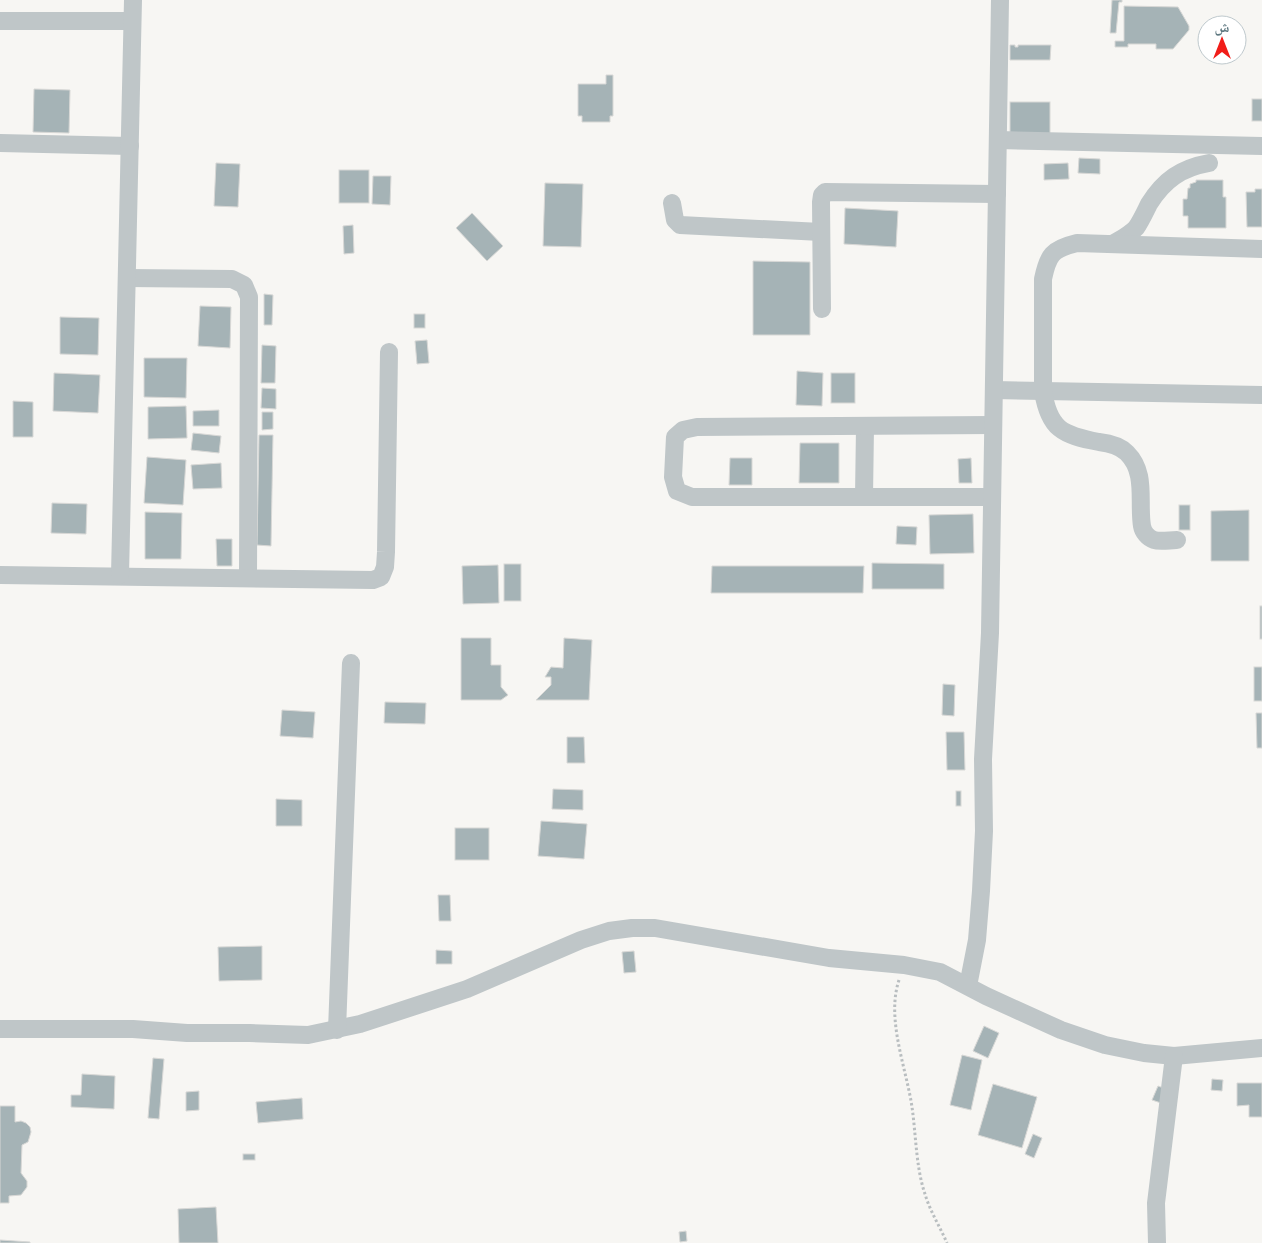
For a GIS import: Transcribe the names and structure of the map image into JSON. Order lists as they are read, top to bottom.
{
  "north": "top"
}
